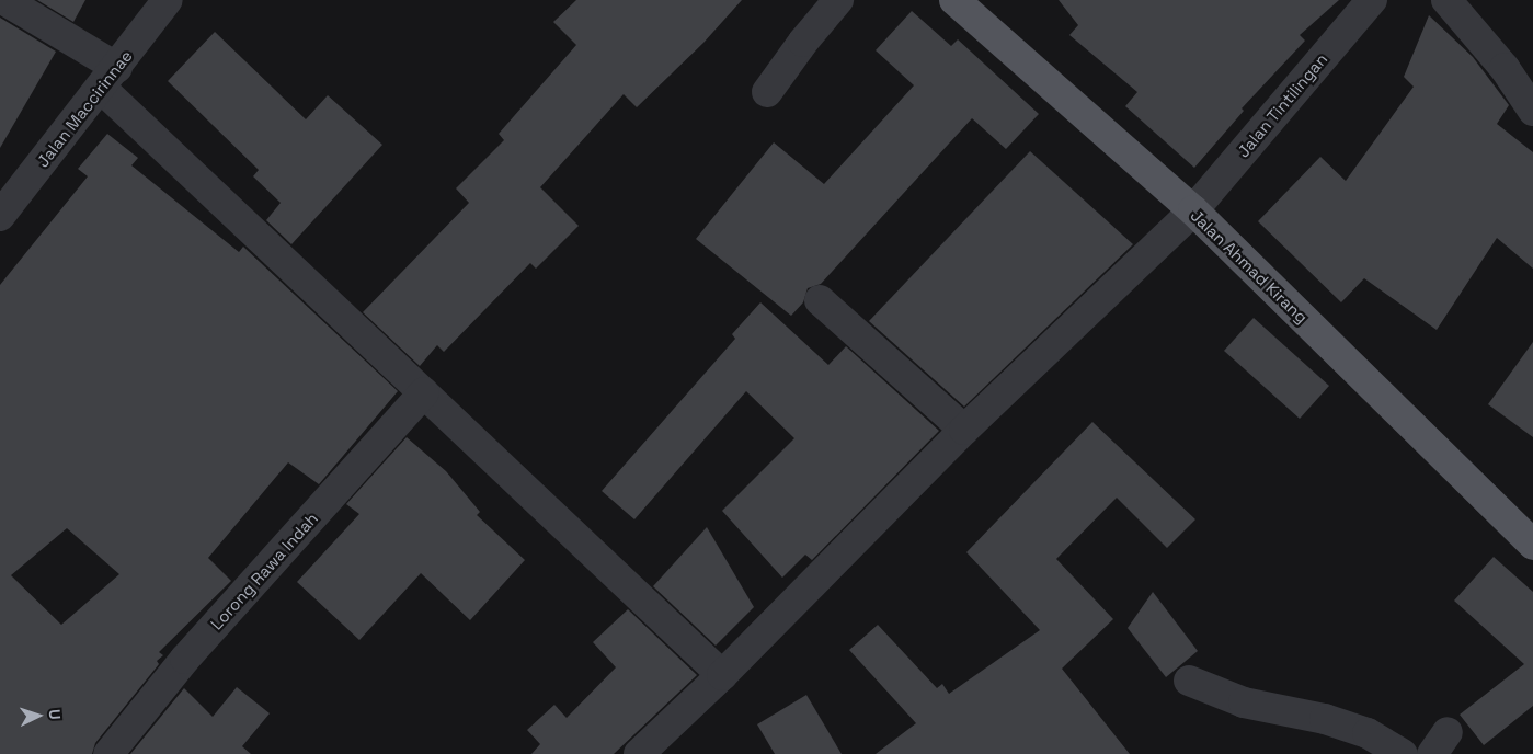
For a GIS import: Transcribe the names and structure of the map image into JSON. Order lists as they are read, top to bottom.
{
  "streets": {
    "main road": ["Jalan Ahmad Kirang"],
    "street": ["Jalan Tintilingan", "Jalan Maccirinnae", "Lorong Rawa Indah"]
  },
  "crossings": [
    ["Jalan Tintilingan", "Jalan Ahmad Kirang"]
  ],
  "north": "right"
}
